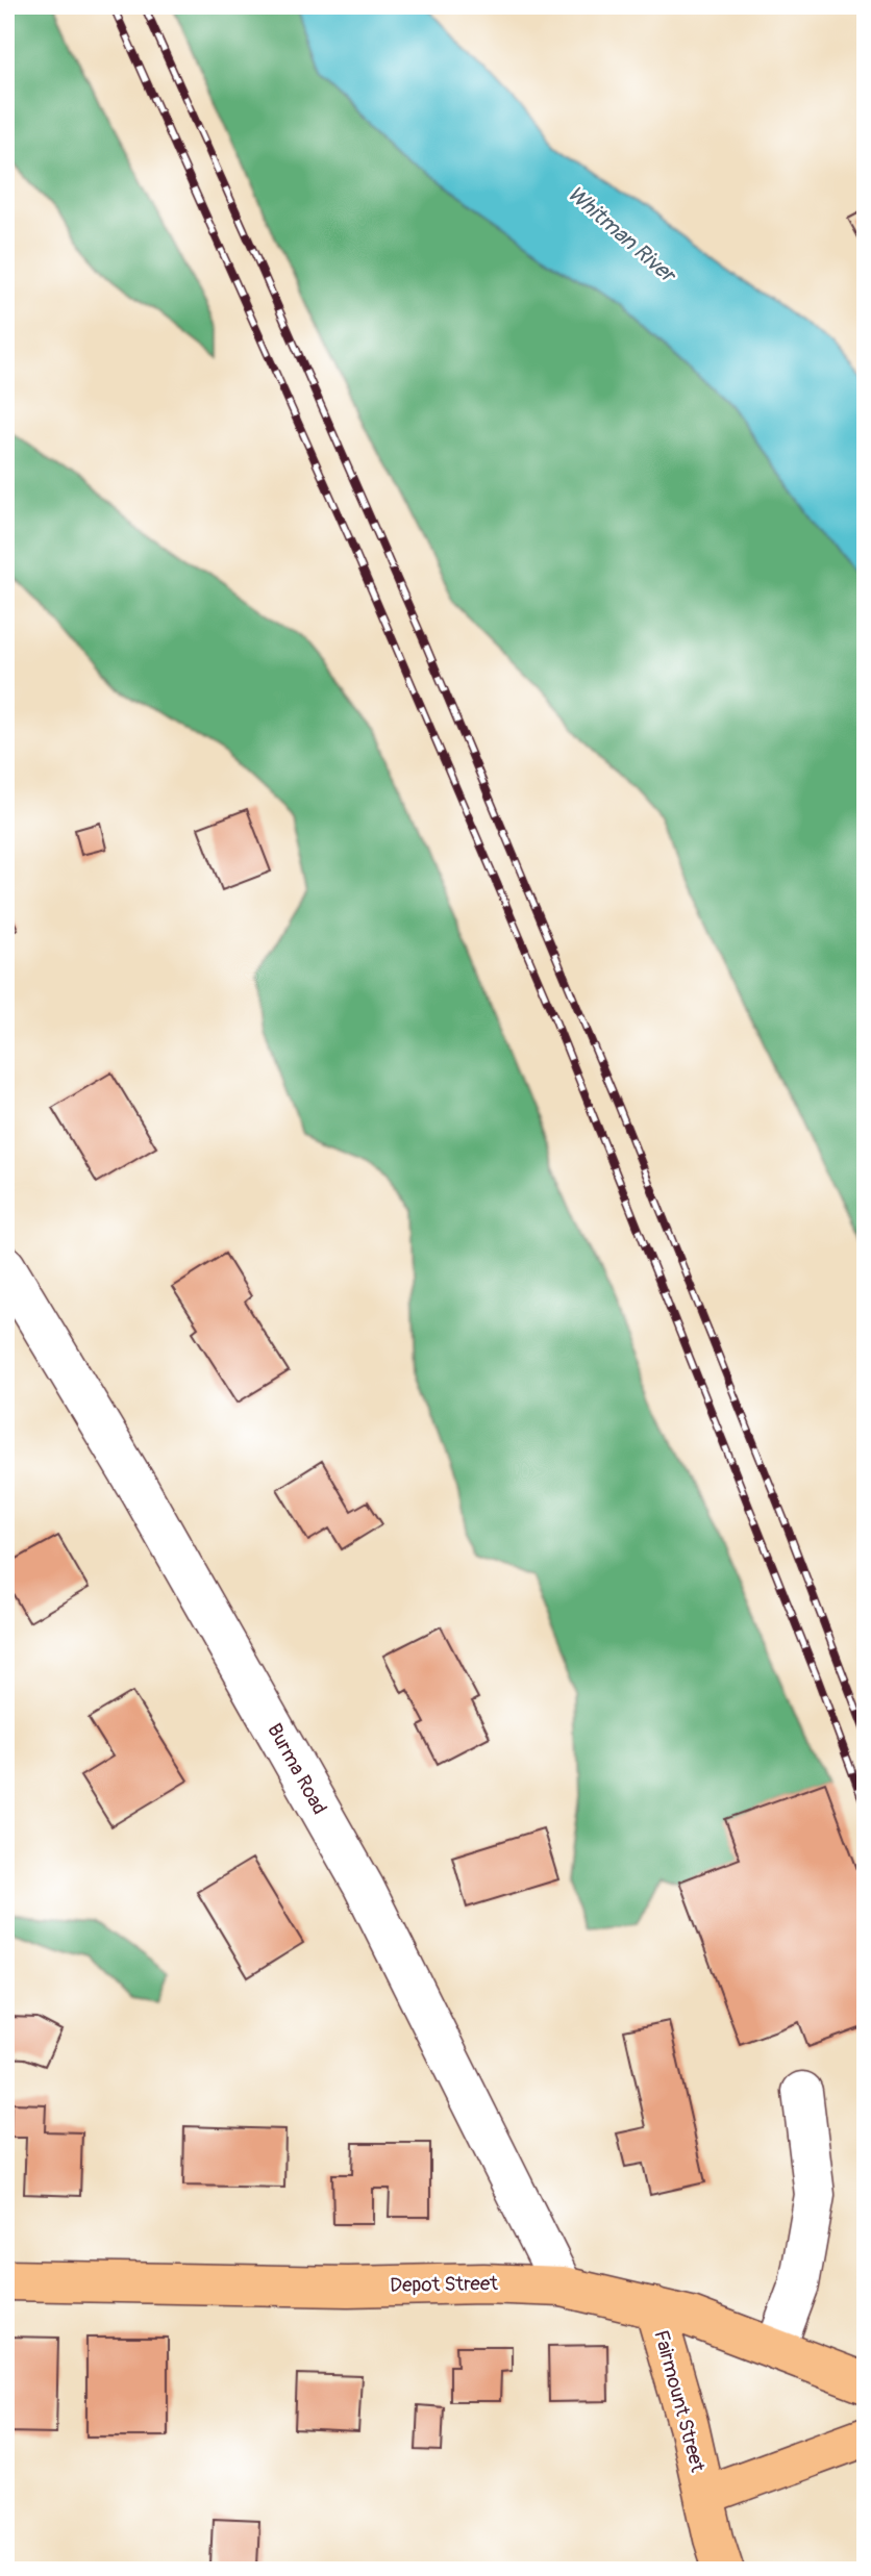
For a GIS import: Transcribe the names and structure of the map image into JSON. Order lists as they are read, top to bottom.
{
  "streets": {
    "main road": ["Depot Street", "Fairmount Street"],
    "street": ["Burma Road"]
  },
  "crossings": [
    ["Burma Road", "Depot Street"],
    ["Depot Street", "Fairmount Street"]
  ],
  "water": ["Whitman River"]
}
